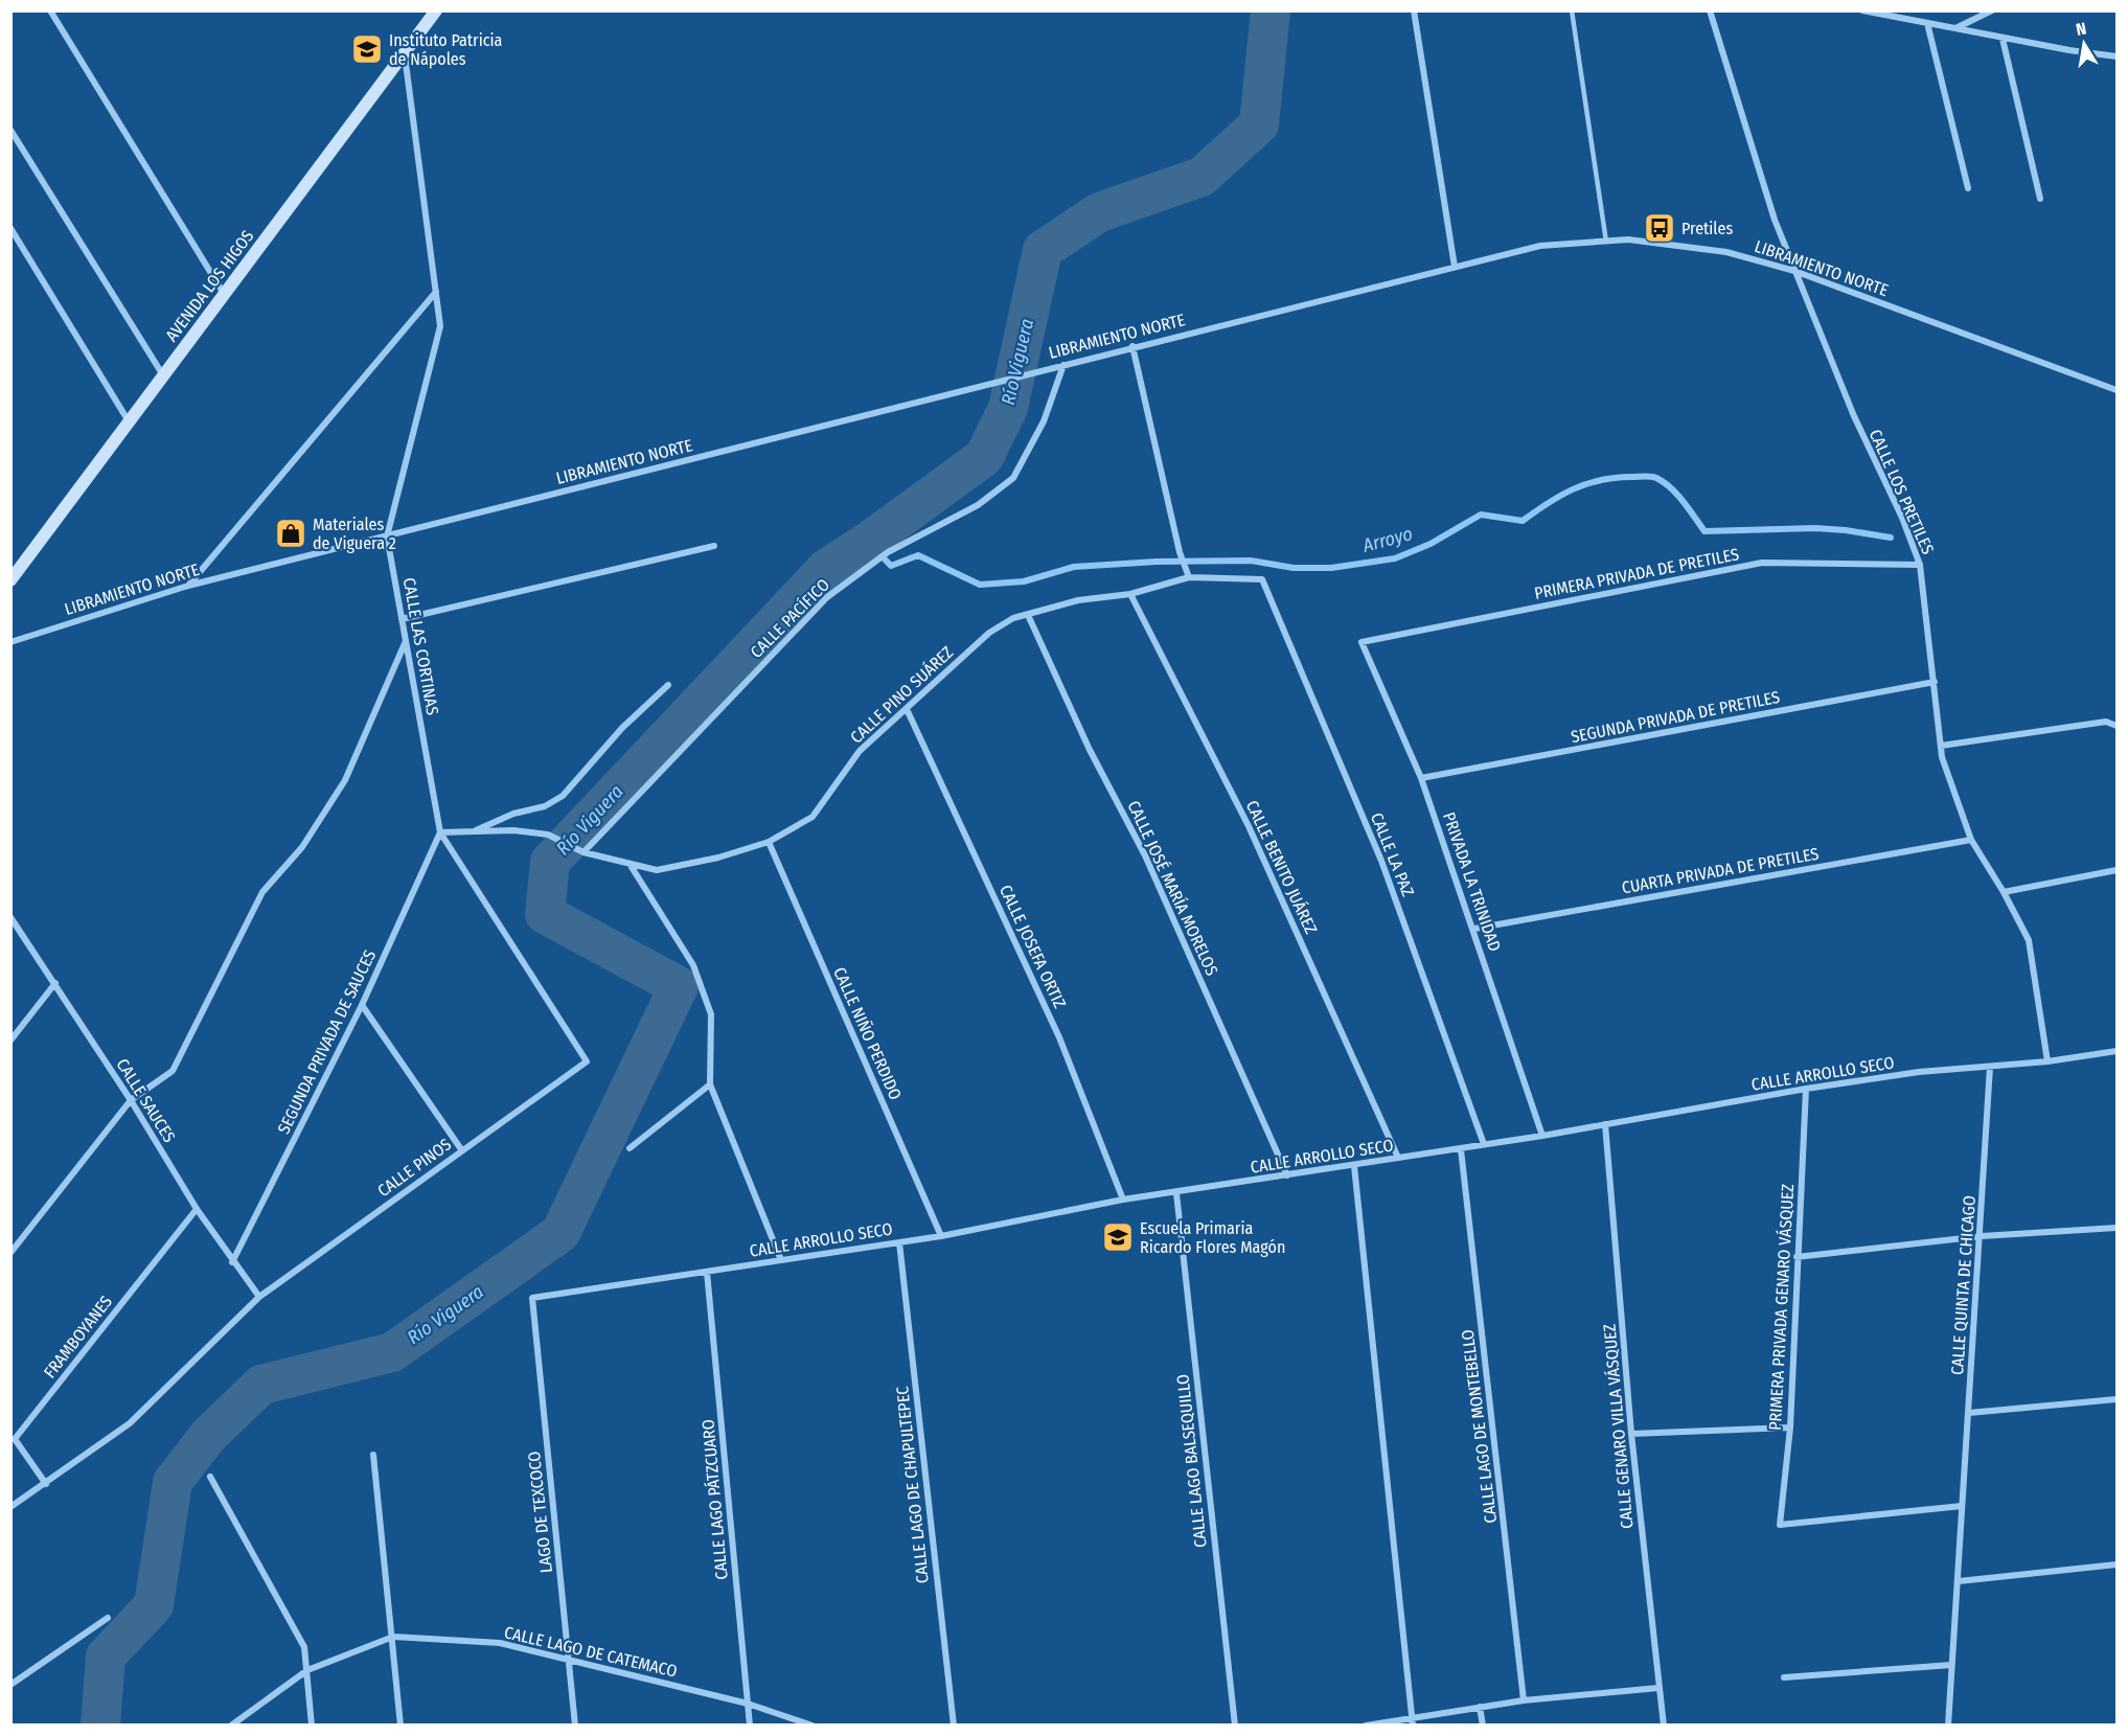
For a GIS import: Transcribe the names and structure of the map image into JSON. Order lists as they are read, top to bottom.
{
  "streets": {
    "street": [
      "LIBRAMIENTO NORTE",
      "AVENIDA LOS HIGOS",
      "CALLE LOS PRETILES",
      "PRIMERA PRIVADA DE PRETILES",
      "CALLE PACÍFICO",
      "CALLE LAS CORTINAS",
      "CALLE PINO SUÁREZ",
      "SEGUNDA PRIVADA DE PRETILES",
      "CALLE LA PAZ",
      "CALLE BENITO JUÁREZ",
      "CUARTA PRIVADA DE PRETILES",
      "PRIVADA LA TRINIDAD",
      "CALLE JOSÉ MARÍA MORELOS",
      "CALLE JOSEFA ORTIZ",
      "CALLE NIÑO PERDIDO",
      "SEGUNDA PRIVADA DE SAUCES",
      "CALLE ARROLLO SECO",
      "CALLE SAUCES",
      "CALLE PINOS",
      "CALLE QUINTA DE CHICAGO",
      "PRIMERA PRIVADA GENARO VÁSQUEZ",
      "FRAMBOYANES",
      "CALLE LAGO DE MONTEBELLO",
      "CALLE GENARO VILLA VÁSQUEZ",
      "CALLE LAGO BALSEQUILLO",
      "CALLE LAGO DE CHAPULTEPEC",
      "CALLE LAGO PÁTZCUARO",
      "LAGO DE TEXCOCO",
      "CALLE LAGO DE CATEMACO"
    ]
  },
  "crossings": [
    ["LIBRAMIENTO NORTE", "CALLE LOS PRETILES"],
    ["LIBRAMIENTO NORTE", "CALLE PACÍFICO"],
    ["LIBRAMIENTO NORTE", "CALLE LAS CORTINAS"],
    ["AVENIDA LOS HIGOS", "CALLE LAS CORTINAS"],
    ["CALLE LOS PRETILES", "PRIMERA PRIVADA DE PRETILES"],
    ["CALLE LOS PRETILES", "SEGUNDA PRIVADA DE PRETILES"],
    ["CALLE LOS PRETILES", "CUARTA PRIVADA DE PRETILES"],
    ["CALLE LOS PRETILES", "CALLE ARROLLO SECO"],
    ["PRIMERA PRIVADA DE PRETILES", "PRIVADA LA TRINIDAD"],
    ["CALLE PACÍFICO", "CALLE PINO SUÁREZ"],
    ["CALLE LAS CORTINAS", "CALLE PINO SUÁREZ"],
    ["CALLE LAS CORTINAS", "SEGUNDA PRIVADA DE SAUCES"],
    ["CALLE LAS CORTINAS", "CALLE PINOS"],
    ["CALLE PINO SUÁREZ", "CALLE LA PAZ"],
    ["CALLE PINO SUÁREZ", "CALLE BENITO JUÁREZ"],
    ["CALLE PINO SUÁREZ", "CALLE JOSÉ MARÍA MORELOS"],
    ["CALLE PINO SUÁREZ", "CALLE JOSEFA ORTIZ"],
    ["CALLE PINO SUÁREZ", "CALLE NIÑO PERDIDO"],
    ["CALLE PINO SUÁREZ", "SEGUNDA PRIVADA DE SAUCES"],
    ["SEGUNDA PRIVADA DE PRETILES", "PRIVADA LA TRINIDAD"],
    ["CALLE LA PAZ", "CALLE ARROLLO SECO"],
    ["CALLE BENITO JUÁREZ", "CALLE ARROLLO SECO"],
    ["CUARTA PRIVADA DE PRETILES", "PRIVADA LA TRINIDAD"],
    ["PRIVADA LA TRINIDAD", "CALLE ARROLLO SECO"],
    ["CALLE JOSÉ MARÍA MORELOS", "CALLE ARROLLO SECO"],
    ["CALLE JOSEFA ORTIZ", "CALLE ARROLLO SECO"],
    ["CALLE NIÑO PERDIDO", "CALLE ARROLLO SECO"],
    ["SEGUNDA PRIVADA DE SAUCES", "CALLE SAUCES"],
    ["CALLE ARROLLO SECO", "CALLE QUINTA DE CHICAGO"],
    ["CALLE ARROLLO SECO", "PRIMERA PRIVADA GENARO VÁSQUEZ"],
    ["CALLE ARROLLO SECO", "CALLE LAGO DE MONTEBELLO"],
    ["CALLE ARROLLO SECO", "CALLE GENARO VILLA VÁSQUEZ"],
    ["CALLE ARROLLO SECO", "CALLE LAGO BALSEQUILLO"],
    ["CALLE ARROLLO SECO", "CALLE LAGO DE CHAPULTEPEC"],
    ["CALLE ARROLLO SECO", "CALLE LAGO PÁTZCUARO"],
    ["CALLE ARROLLO SECO", "LAGO DE TEXCOCO"],
    ["CALLE SAUCES", "CALLE PINOS"],
    ["CALLE SAUCES", "FRAMBOYANES"],
    ["CALLE PINOS", "FRAMBOYANES"],
    ["CALLE QUINTA DE CHICAGO", "PRIMERA PRIVADA GENARO VÁSQUEZ"],
    ["CALLE LAGO PÁTZCUARO", "CALLE LAGO DE CATEMACO"],
    ["LAGO DE TEXCOCO", "CALLE LAGO DE CATEMACO"]
  ],
  "water": ["Río Viguera", "Arroyo"],
  "places": {
    "school or university": ["Instituto Patricia de Nápoles", "Escuela Primaria Ricardo Flores Magón"],
    "bus stop": ["Pretiles"],
    "shop": ["Materiales de Viguera 2"]
  },
  "north": "top"
}
